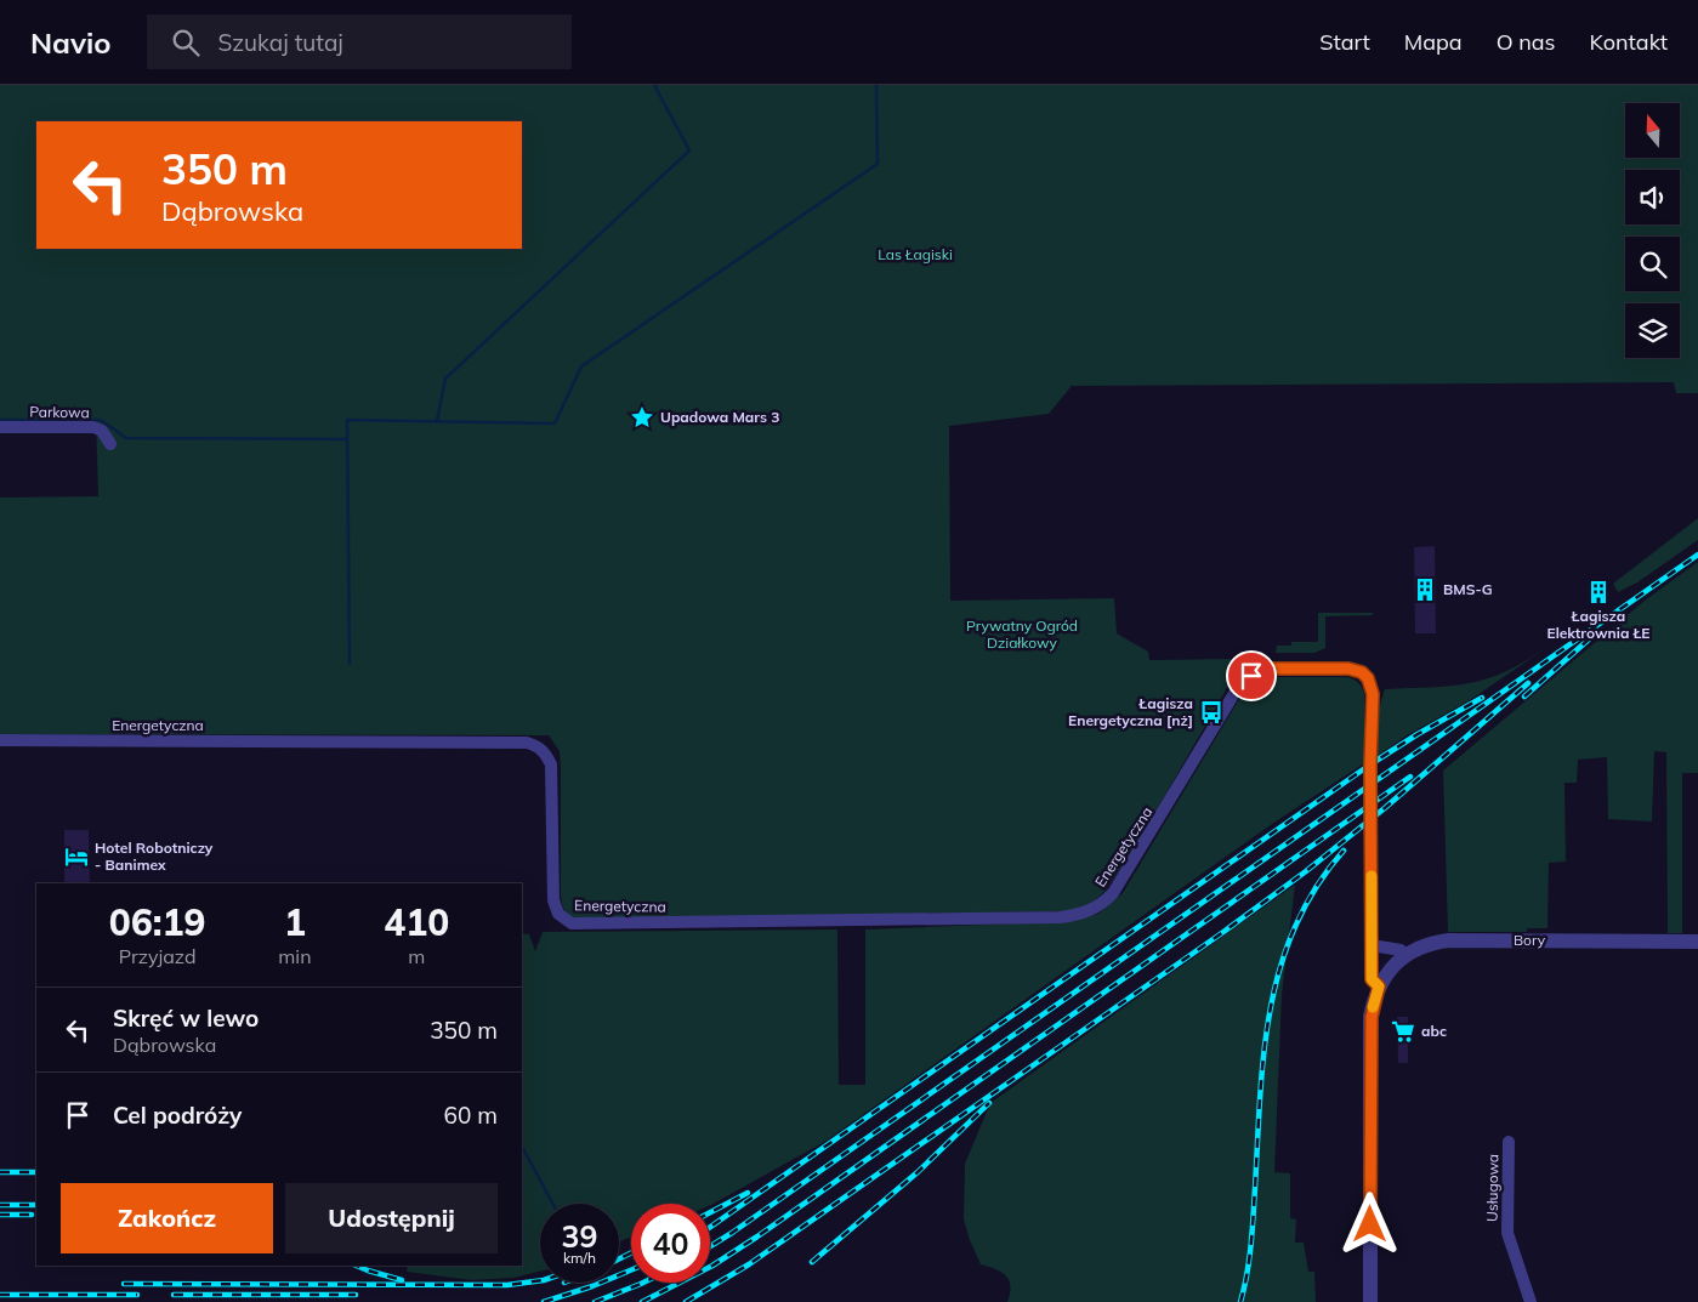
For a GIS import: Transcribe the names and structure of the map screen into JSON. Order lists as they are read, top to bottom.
{
  "streets": {
    "street": [
      "Parkowa",
      "Energetyczna",
      "Bory",
      "Usługowa"
    ]
  },
  "parks": ["Las Łagiski", "Prywatny Ogród Działkowy"],
  "places": {
    "place": ["Upadowa Mars 3"],
    "building": ["BMS-G", "Łagisza Elektrownia ŁE"],
    "bus stop": ["Łagisza Energetyczna [nż]"],
    "hotel": ["Hotel Robotniczy - Banimex"],
    "supermarket": ["abc"]
  },
  "north": "top",
  "page": {
    "header": "Navio",
    "search": "Szukaj tutaj",
    "nav": [
      "Start",
      "Mapa",
      "O nas",
      "Kontakt"
    ],
    "turn": ["350 m", "Dąbrowska"],
    "eta": [
      "06:19",
      "Przyjazd",
      "1",
      "min",
      "410",
      "m"
    ],
    "list": [
      {
        "name": "Skręć w lewo",
        "note": "Dąbrowska",
        "value": "350 m"
      },
      {
        "name": "Cel podróży",
        "value": "60 m"
      }
    ],
    "buttons": ["Zakończ", "Udostępnij"],
    "speed": "39 km/h",
    "limit": "40"
  }
}
